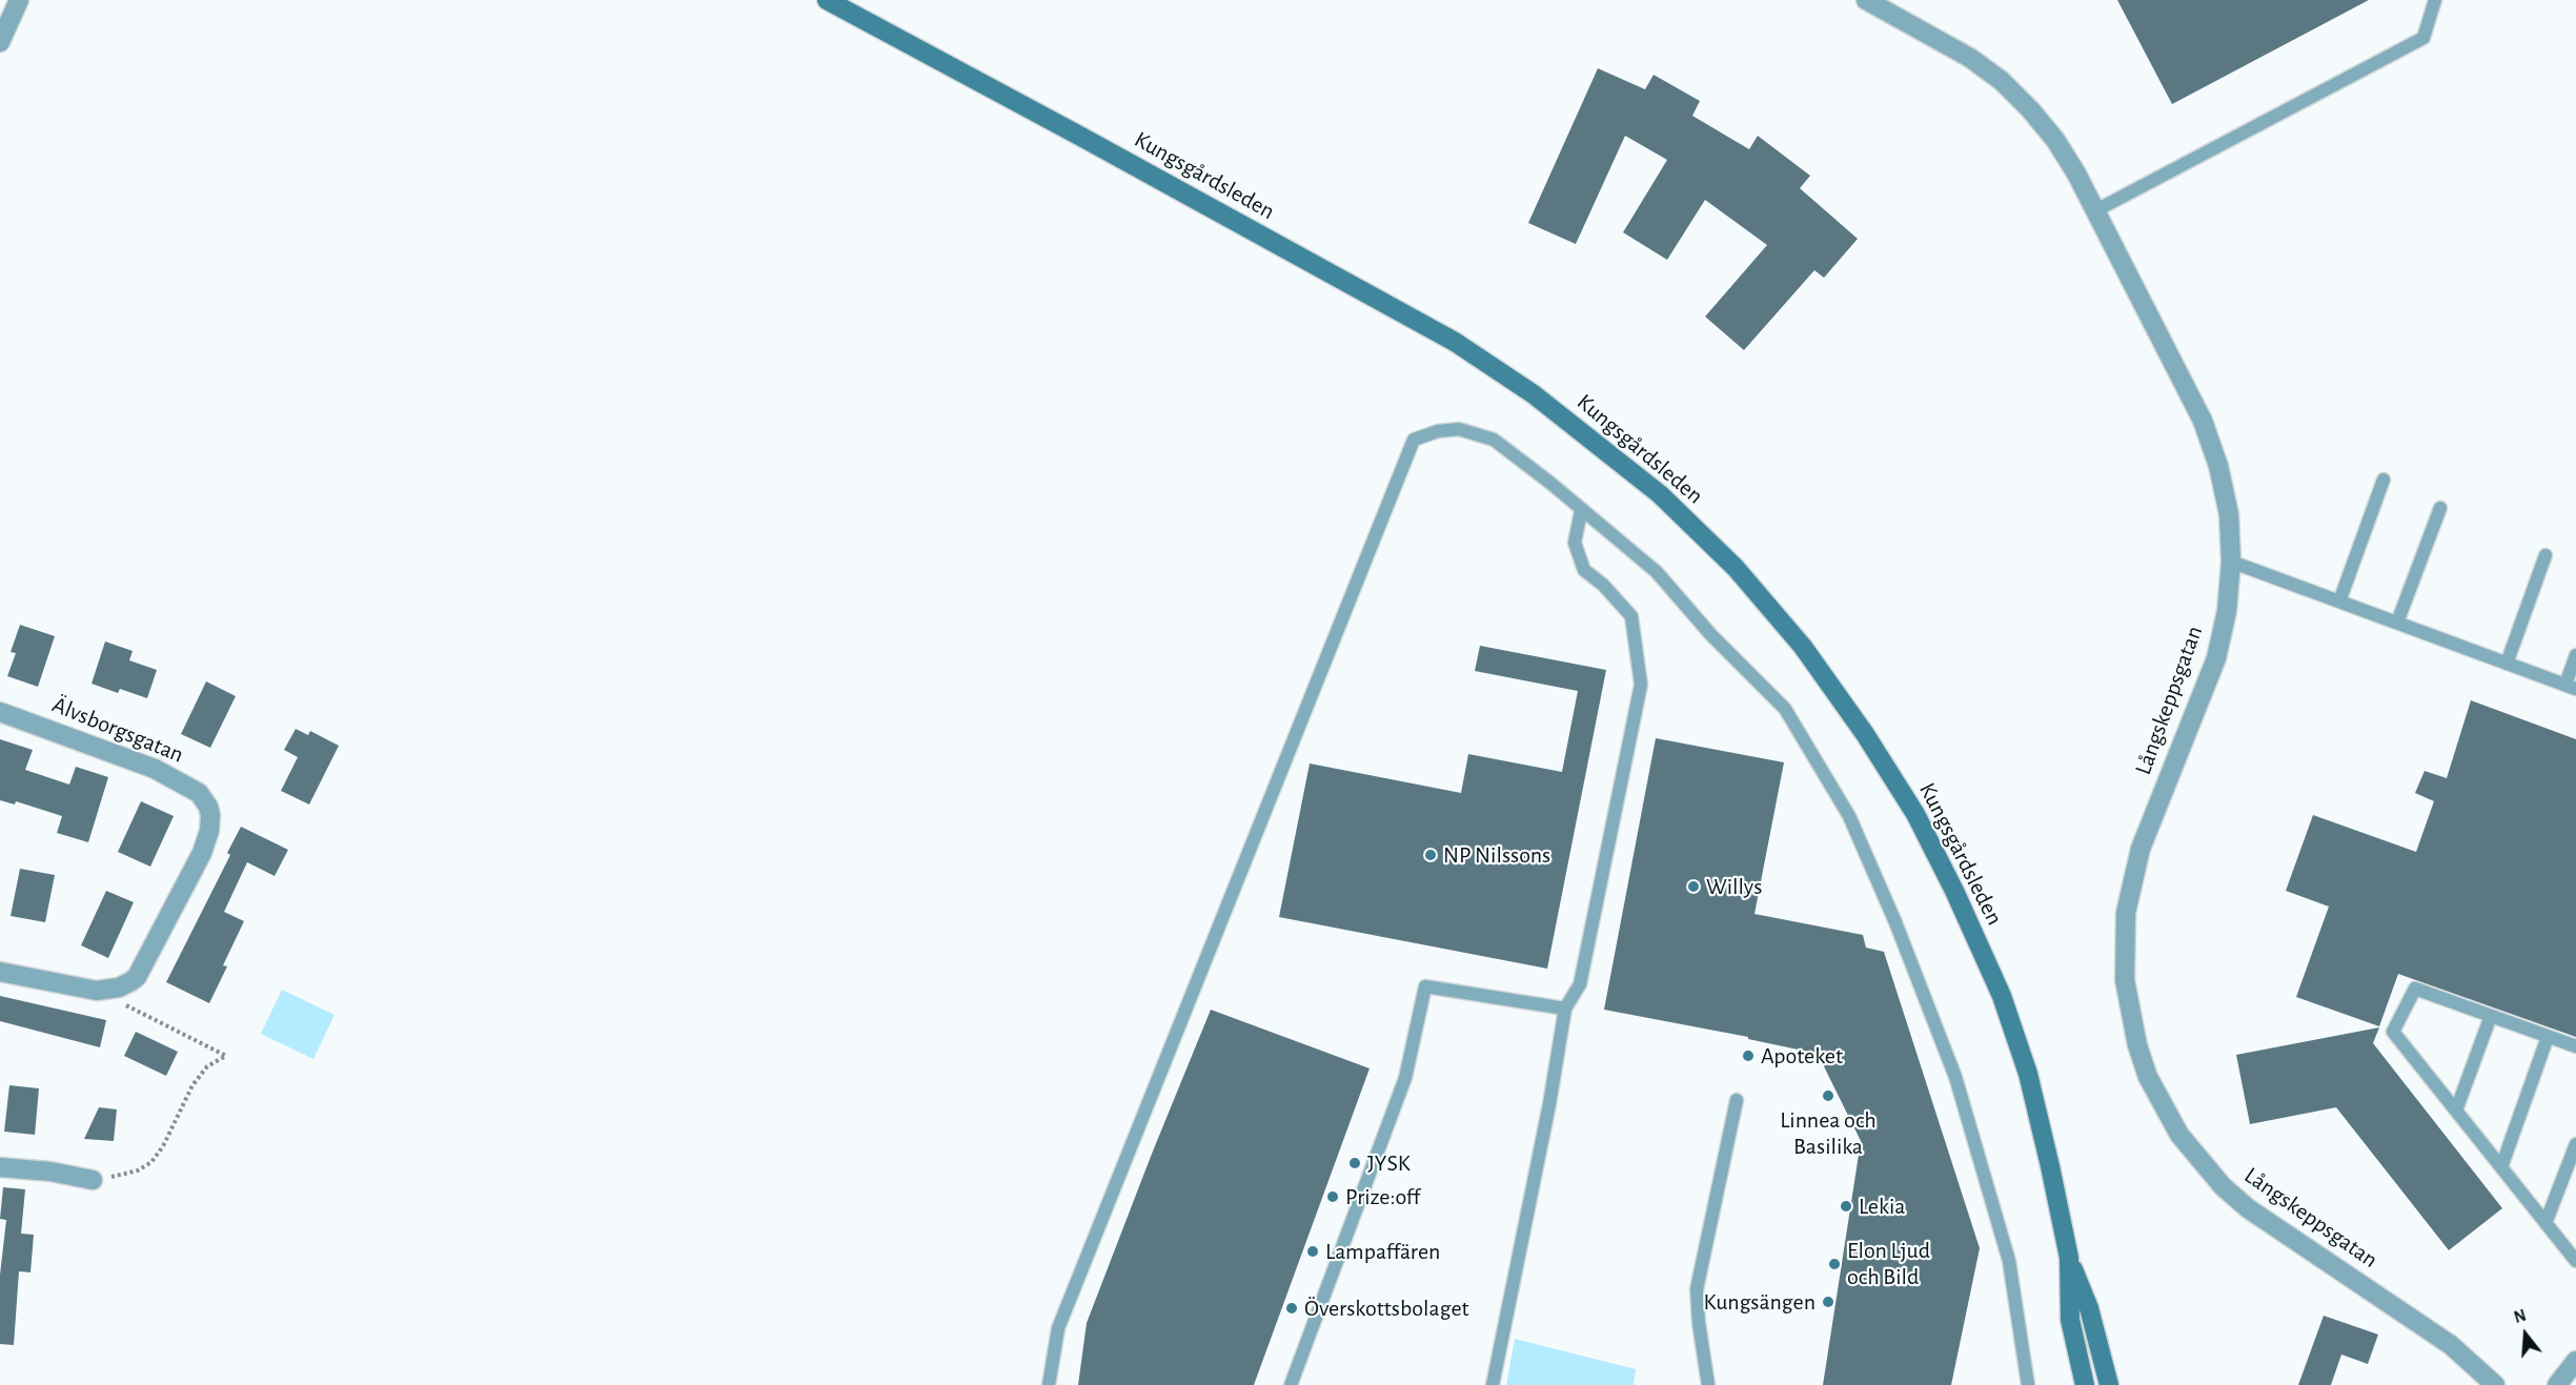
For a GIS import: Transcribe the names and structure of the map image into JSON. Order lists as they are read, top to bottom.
{
  "streets": {
    "main road": ["Kungsgårdsleden"],
    "street": ["Långskeppsgatan", "Älvsborgsgatan"]
  },
  "places": [
    "NP Nilssons",
    "Willys",
    "Apoteket",
    "Linnea och Basilika",
    "JYSK",
    "Prize:off",
    "Lekia",
    "Lampaffären",
    "Elon Ljud och Bild",
    "Kungsängen",
    "Överskottsbolaget"
  ],
  "north": "top"
}
